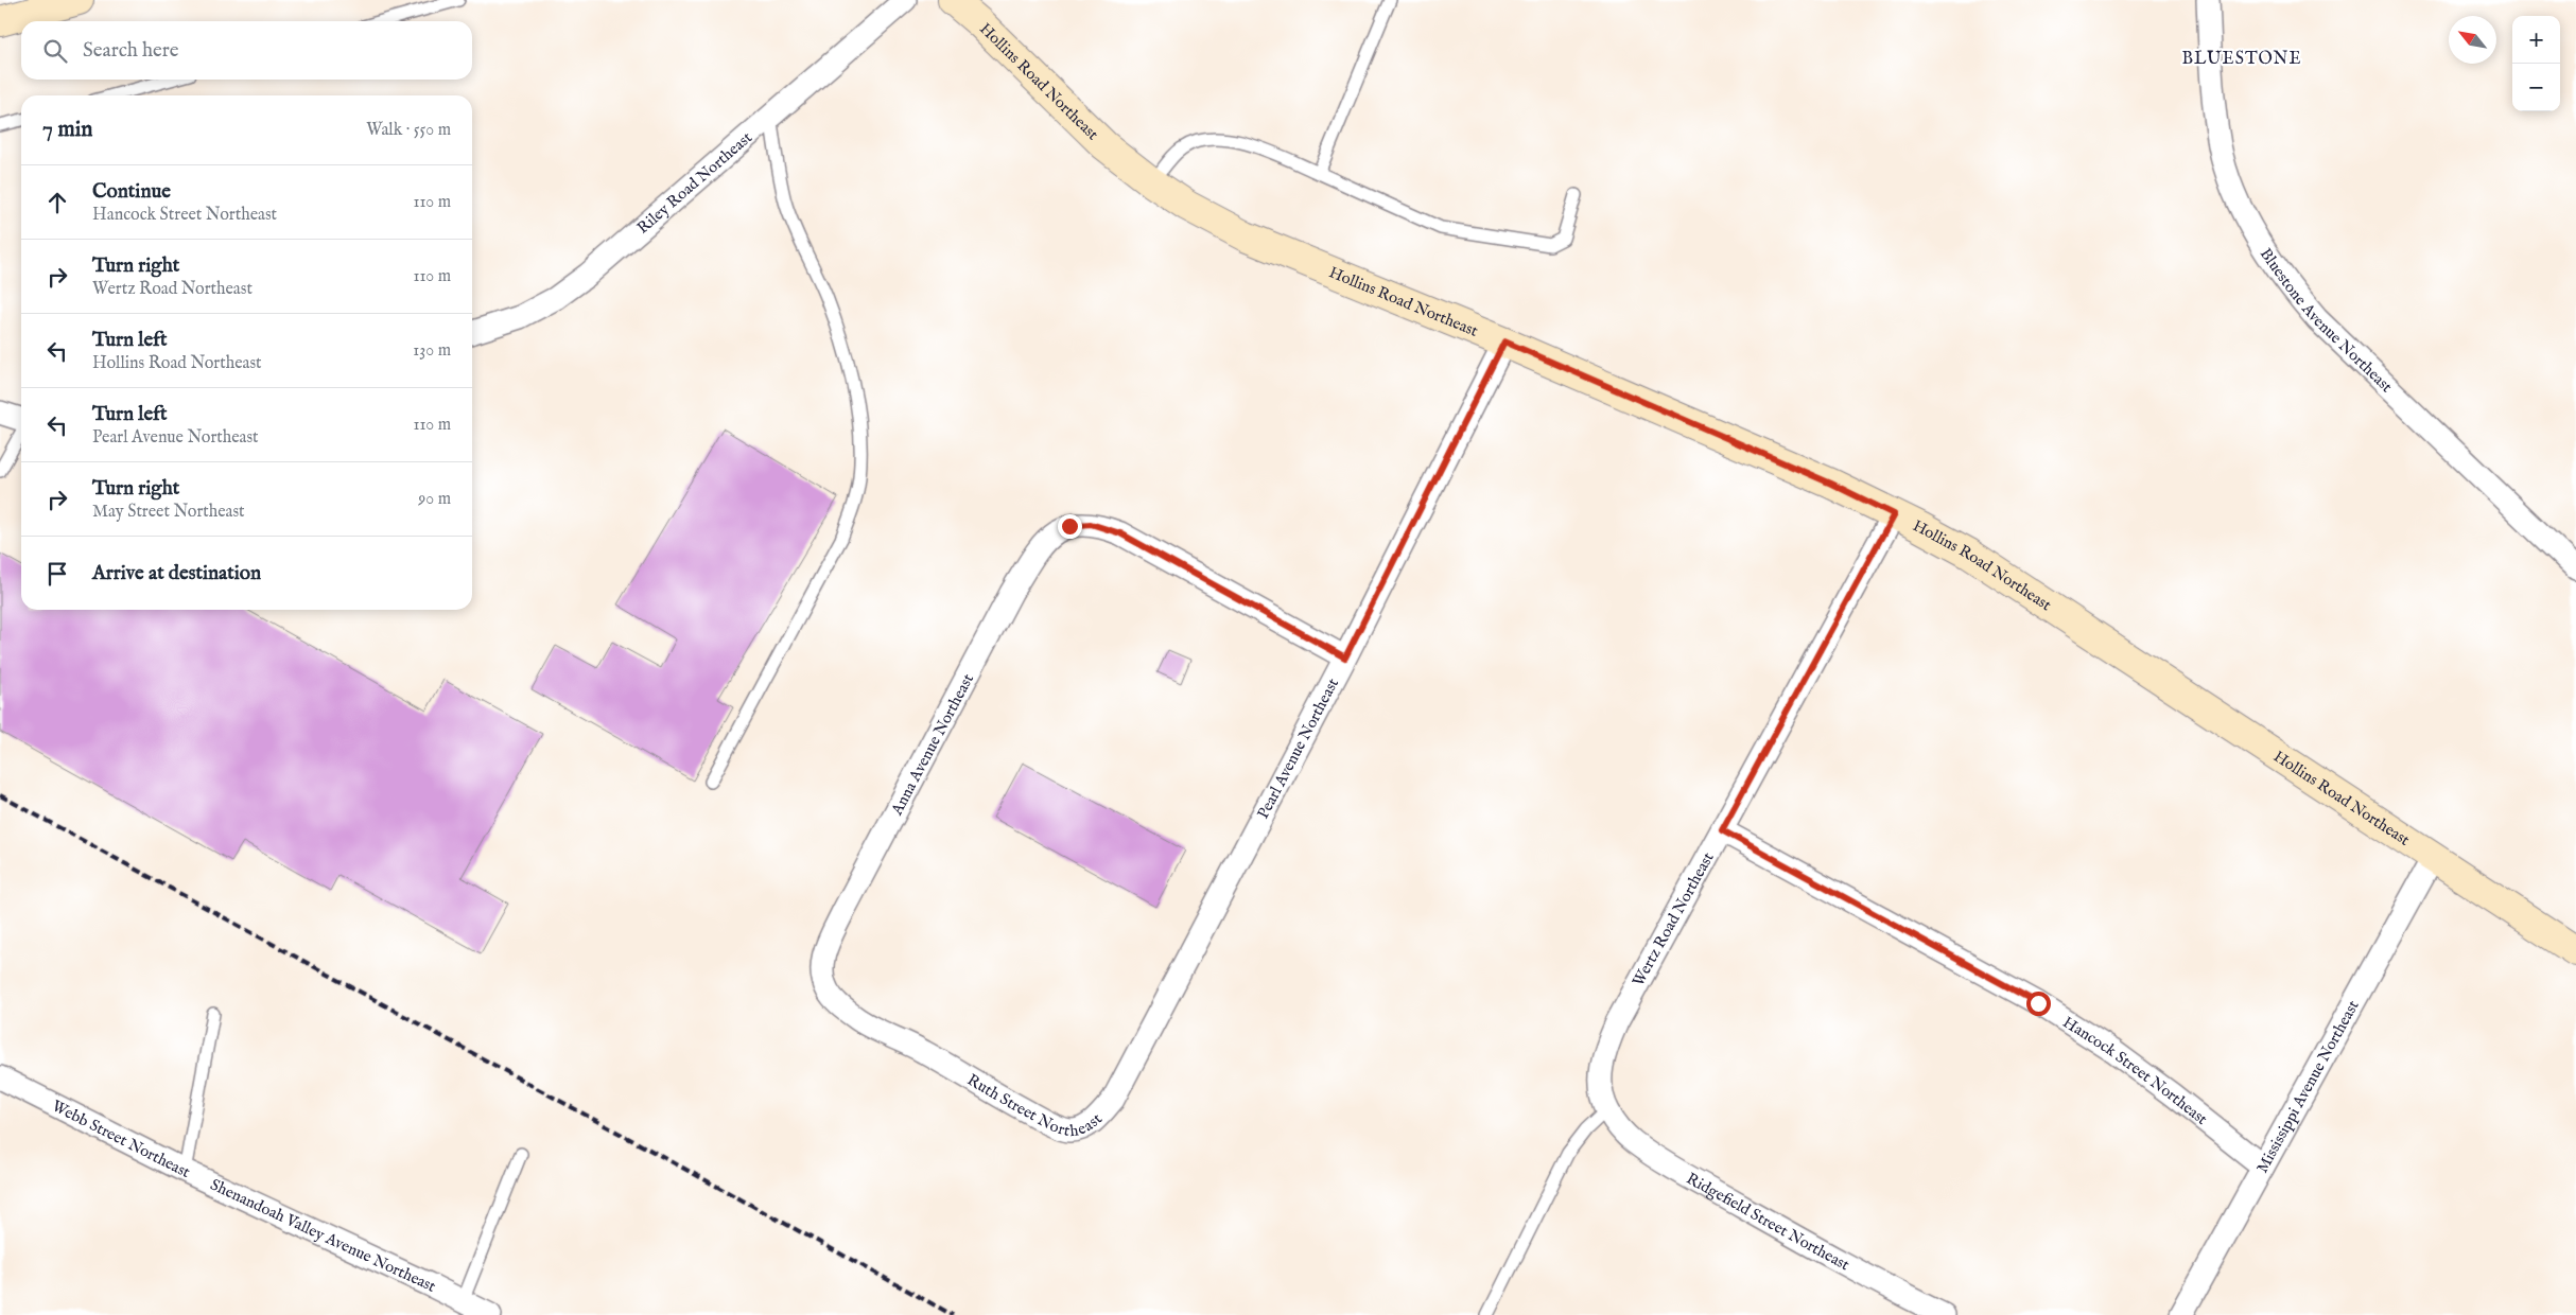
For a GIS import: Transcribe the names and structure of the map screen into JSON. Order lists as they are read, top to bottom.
{
  "streets": {
    "main road": ["Hollins Road Northeast"],
    "street": [
      "Riley Road Northeast",
      "Bluestone Avenue Northeast",
      "Anna Avenue Northeast",
      "Pearl Avenue Northeast",
      "Wertz Road Northeast",
      "Hancock Street Northeast",
      "Mississippi Avenue Northeast",
      "Ruth Street Northeast",
      "Webb Street Northeast",
      "Ridgefield Street Northeast",
      "Shenandoah Valley Avenue Northeast"
    ]
  },
  "crossings": [
    ["Hollins Road Northeast", "Pearl Avenue Northeast"],
    ["Hollins Road Northeast", "Wertz Road Northeast"],
    ["Hollins Road Northeast", "Mississippi Avenue Northeast"],
    ["Anna Avenue Northeast", "Pearl Avenue Northeast"],
    ["Anna Avenue Northeast", "Ruth Street Northeast"],
    ["Pearl Avenue Northeast", "Ruth Street Northeast"],
    ["Wertz Road Northeast", "Hancock Street Northeast"],
    ["Wertz Road Northeast", "Ridgefield Street Northeast"],
    ["Hancock Street Northeast", "Mississippi Avenue Northeast"],
    ["Webb Street Northeast", "Shenandoah Valley Avenue Northeast"]
  ],
  "districts": ["BLUESTONE"],
  "north": "top left",
  "page": {
    "map_buttons": ["+", "−"],
    "search": "Search here",
    "heading": ["7 min", "Walk · 550 m"],
    "list": [
      ["Continue", "Hancock Street Northeast", "110 m"],
      ["Turn right", "Wertz Road Northeast", "110 m"],
      ["Turn left", "Hollins Road Northeast", "130 m"],
      ["Turn left", "Pearl Avenue Northeast", "110 m"],
      ["Turn right", "May Street Northeast", "90 m"],
      "Arrive at destination"
    ]
  }
}
